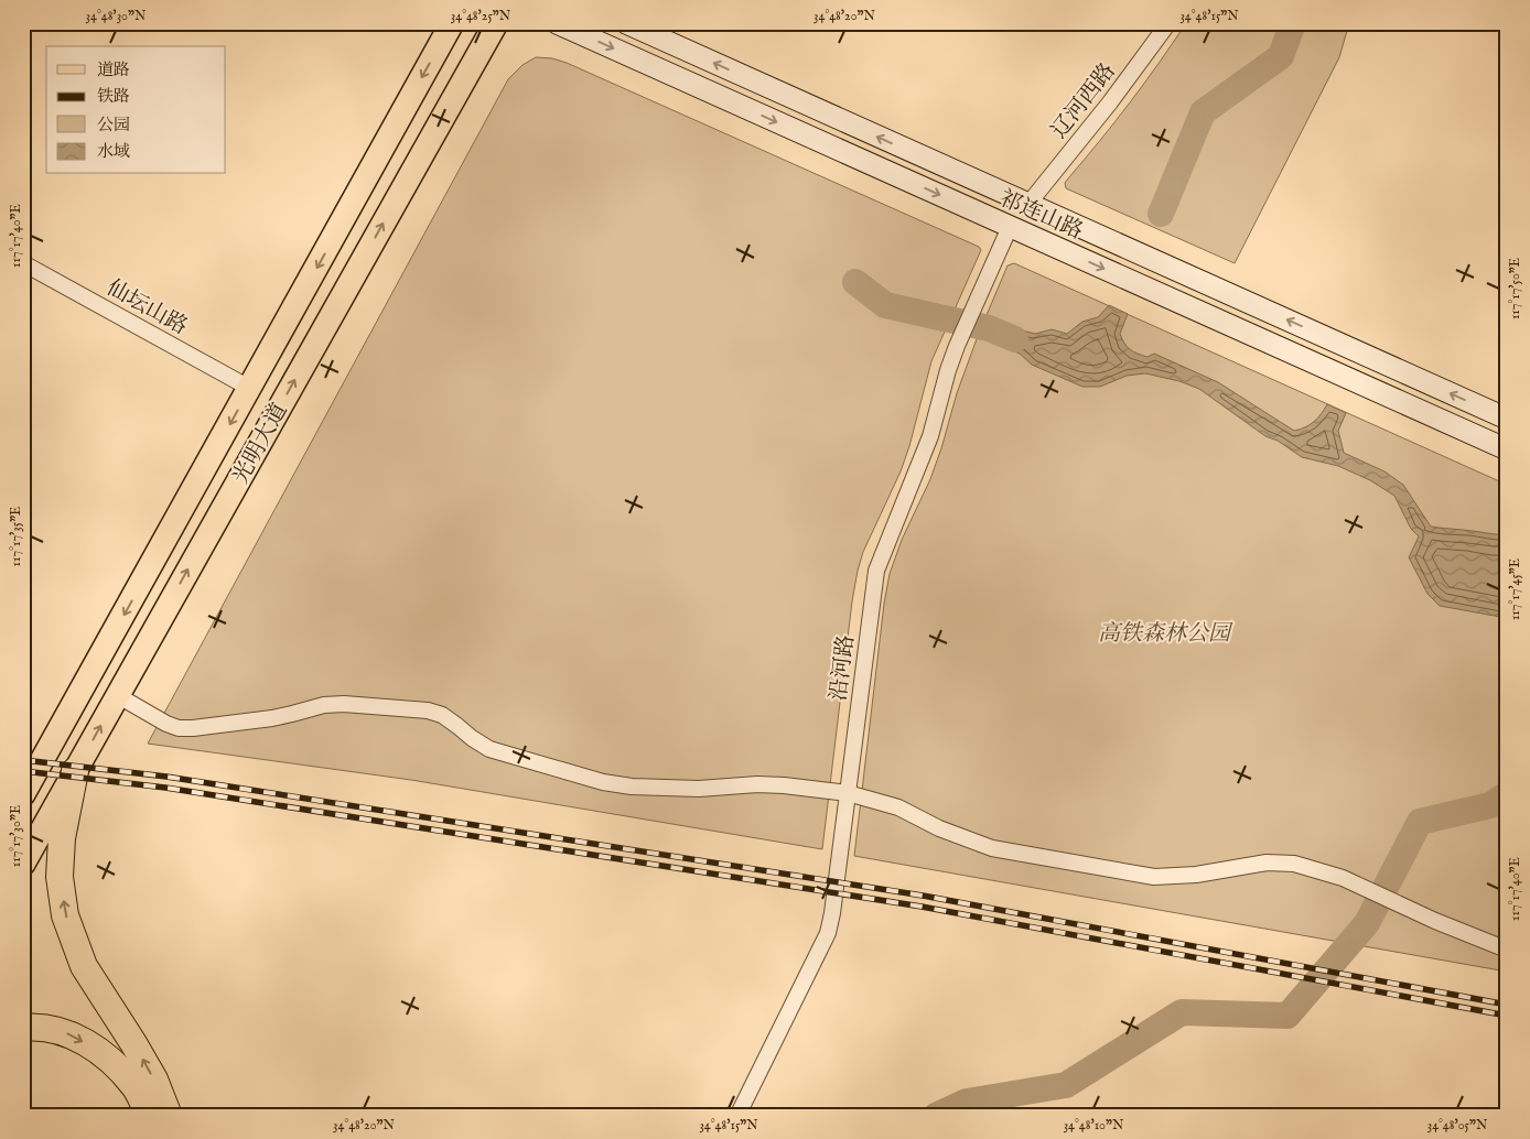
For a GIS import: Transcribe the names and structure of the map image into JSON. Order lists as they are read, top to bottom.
{
  "streets": {
    "main road": ["祁连山路", "光明大道"],
    "street": ["辽河西路", "仙坛山路", "沿河路"]
  },
  "crossings": [
    ["辽河西路", "祁连山路"],
    ["祁连山路", "沿河路"],
    ["仙坛山路", "光明大道"]
  ],
  "parks": ["高铁森林公园"],
  "legend": [
    "道路",
    "铁路",
    "公园",
    "水域"
  ],
  "coordinates": [
    "34°48'30\"N",
    "34°48'25\"N",
    "34°48'20\"N",
    "34°48'15\"N",
    "117°17'40\"E",
    "117°17'50\"E",
    "117°17'35\"E",
    "117°17'45\"E",
    "117°17'30\"E",
    "34°48'10\"N",
    "34°48'05\"N"
  ]
}
